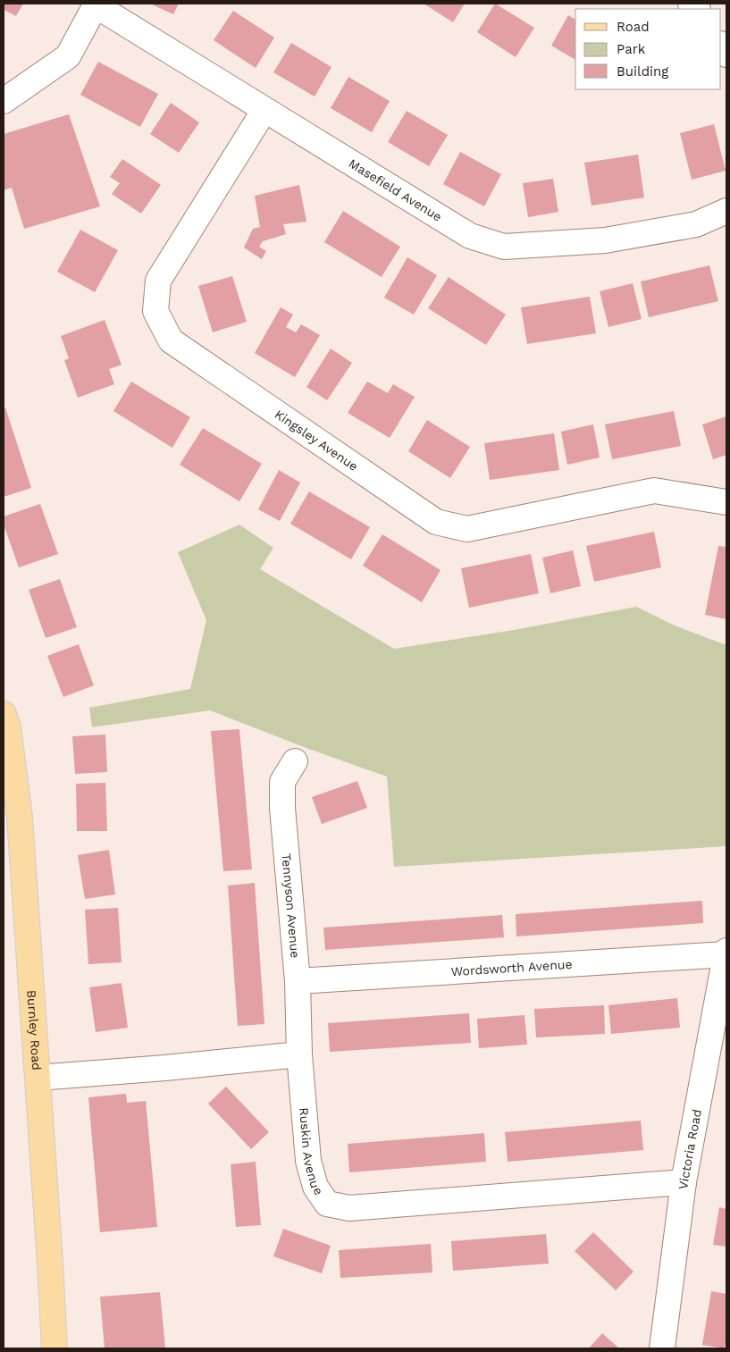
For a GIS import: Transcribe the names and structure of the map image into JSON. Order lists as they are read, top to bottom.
{
  "streets": {
    "main road": ["Burnley Road"],
    "street": [
      "Masefield Avenue",
      "Kingsley Avenue",
      "Tennyson Avenue",
      "Wordsworth Avenue",
      "Victoria Road",
      "Ruskin Avenue"
    ]
  },
  "crossings": [
    ["Masefield Avenue", "Kingsley Avenue"],
    ["Tennyson Avenue", "Wordsworth Avenue"],
    ["Tennyson Avenue", "Ruskin Avenue"],
    ["Wordsworth Avenue", "Victoria Road"],
    ["Victoria Road", "Ruskin Avenue"]
  ],
  "legend": ["Road", "Park", "Building"]
}
